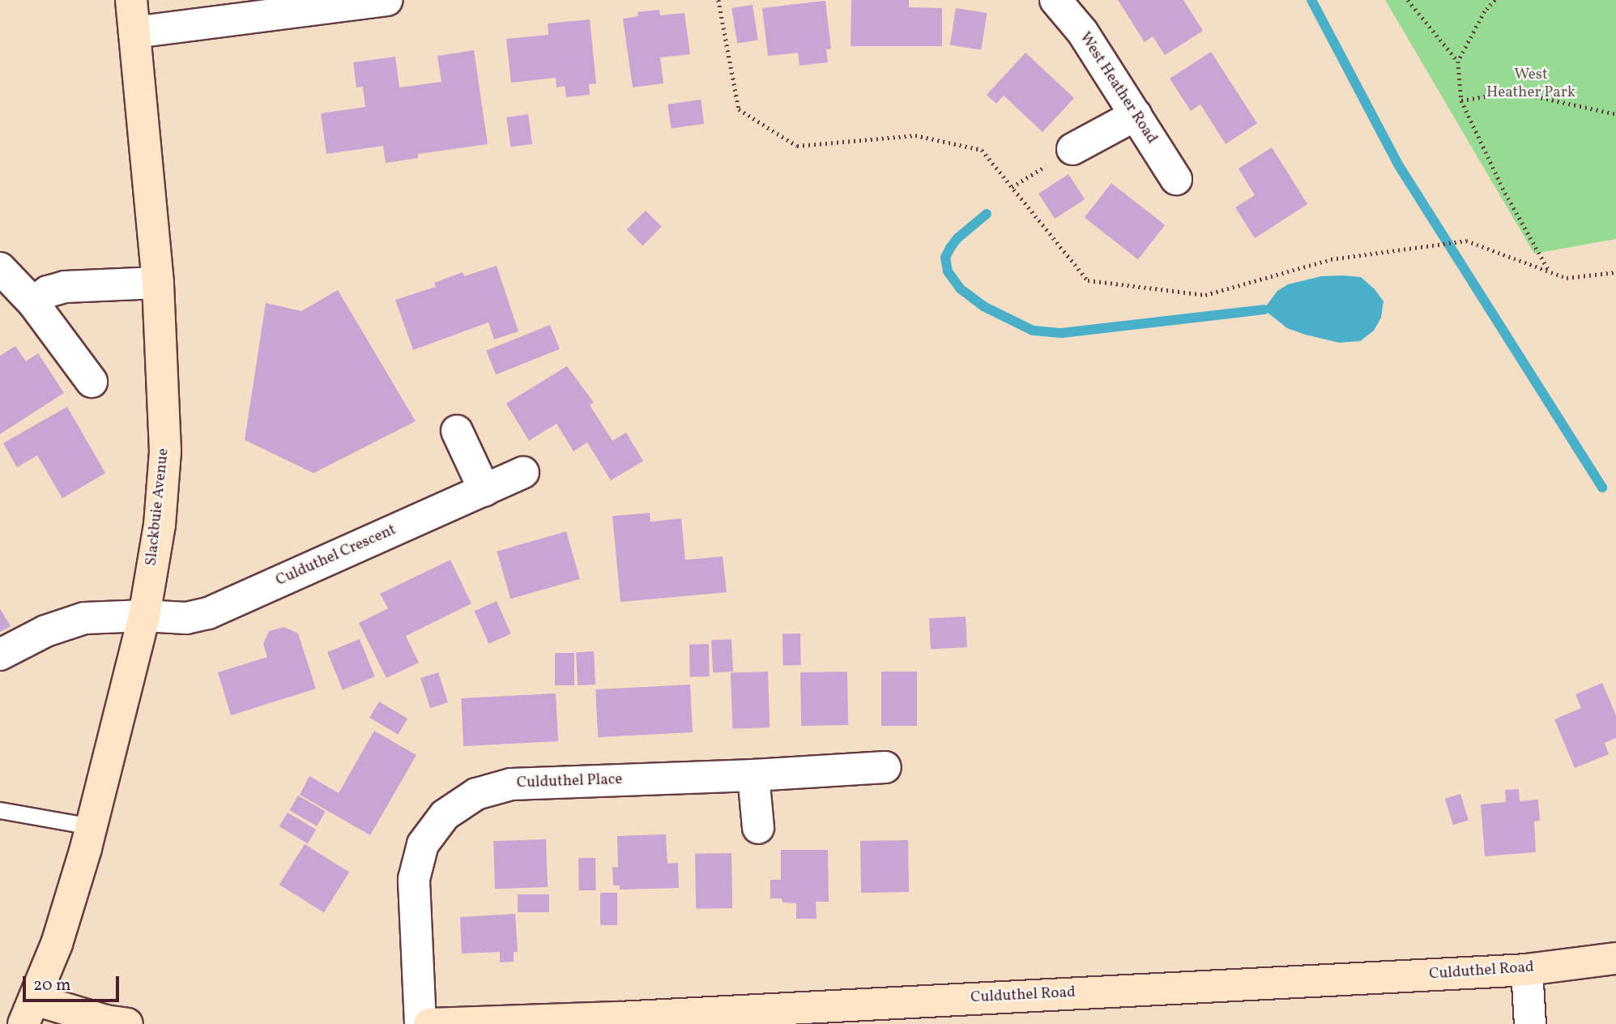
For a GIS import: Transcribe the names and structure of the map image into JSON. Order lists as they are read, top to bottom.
{
  "streets": {
    "main road": ["Slackbuie Avenue", "Culduthel Road"],
    "street": ["West Heather Road", "Culduthel Crescent", "Culduthel Place"]
  },
  "crossings": [
    ["Slackbuie Avenue", "Culduthel Crescent"]
  ],
  "parks": ["West Heather Park"],
  "scale_bar": "20 m"
}
